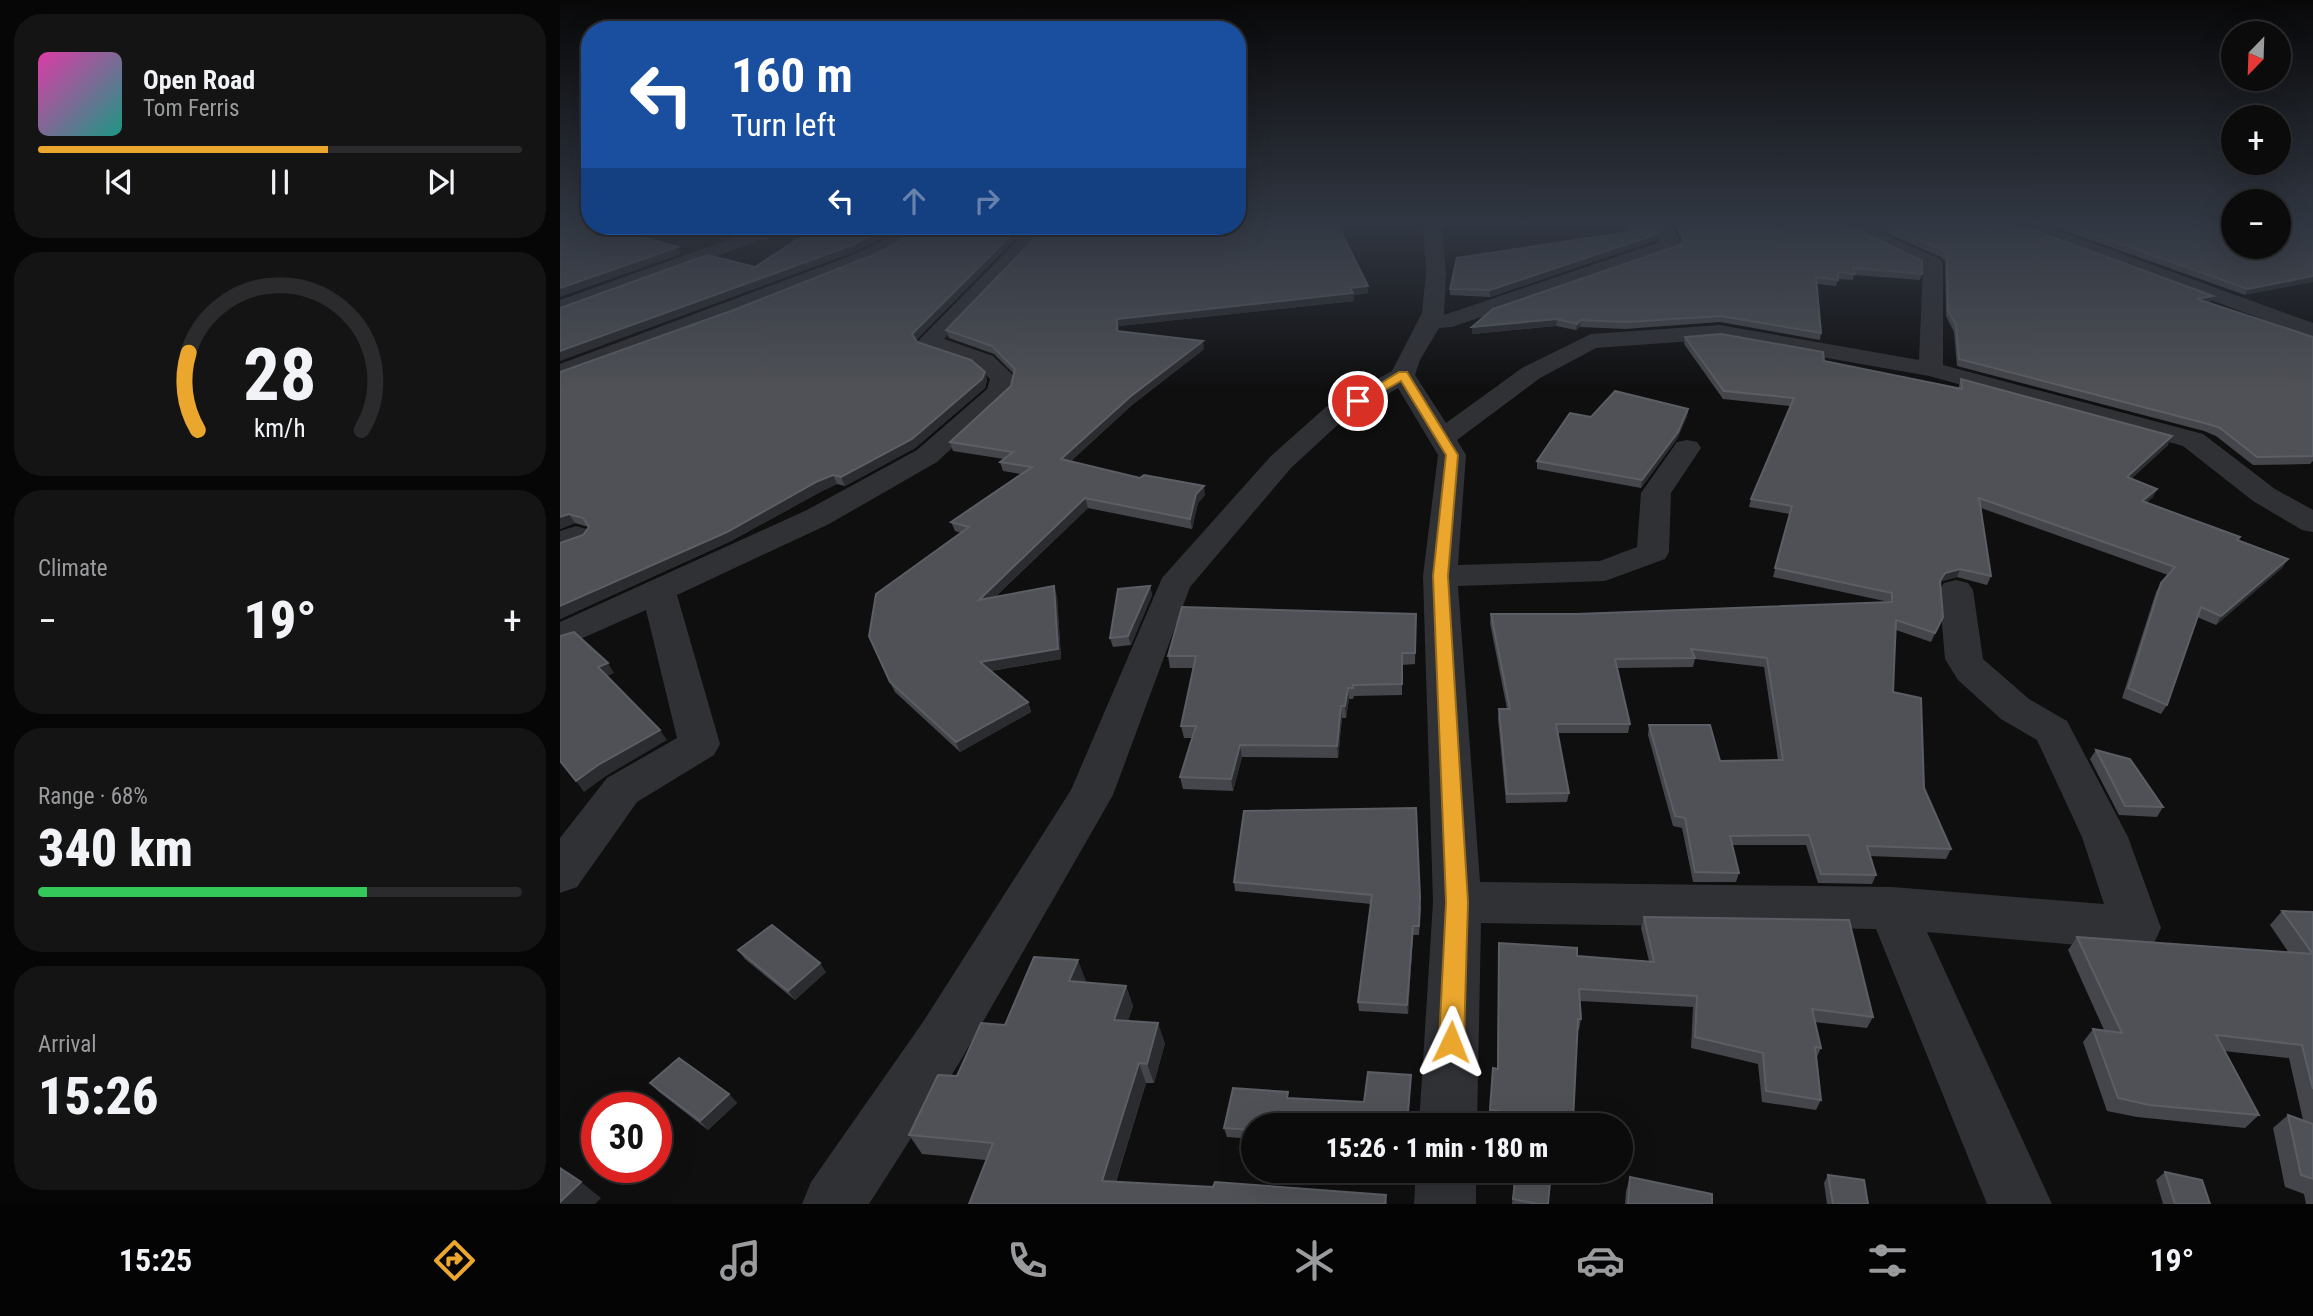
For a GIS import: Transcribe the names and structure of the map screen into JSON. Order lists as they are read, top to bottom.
{
  "north": "bottom left",
  "page": {
    "map_buttons": ["+", "−"],
    "turn": ["160 m", "Turn left"],
    "song": ["Open Road", "Tom Ferris"],
    "tile": [
      "Climate",
      ["Range · 68%", "340 km"],
      ["Arrival", "15:26"]
    ],
    "heat": ["−", "19°", "+"],
    "limit": "30",
    "trip": "15:26 · 1 min · 180 m",
    "tabs": ["15:25", "19°"],
    "gauge": ["28", "km/h"]
  }
}
